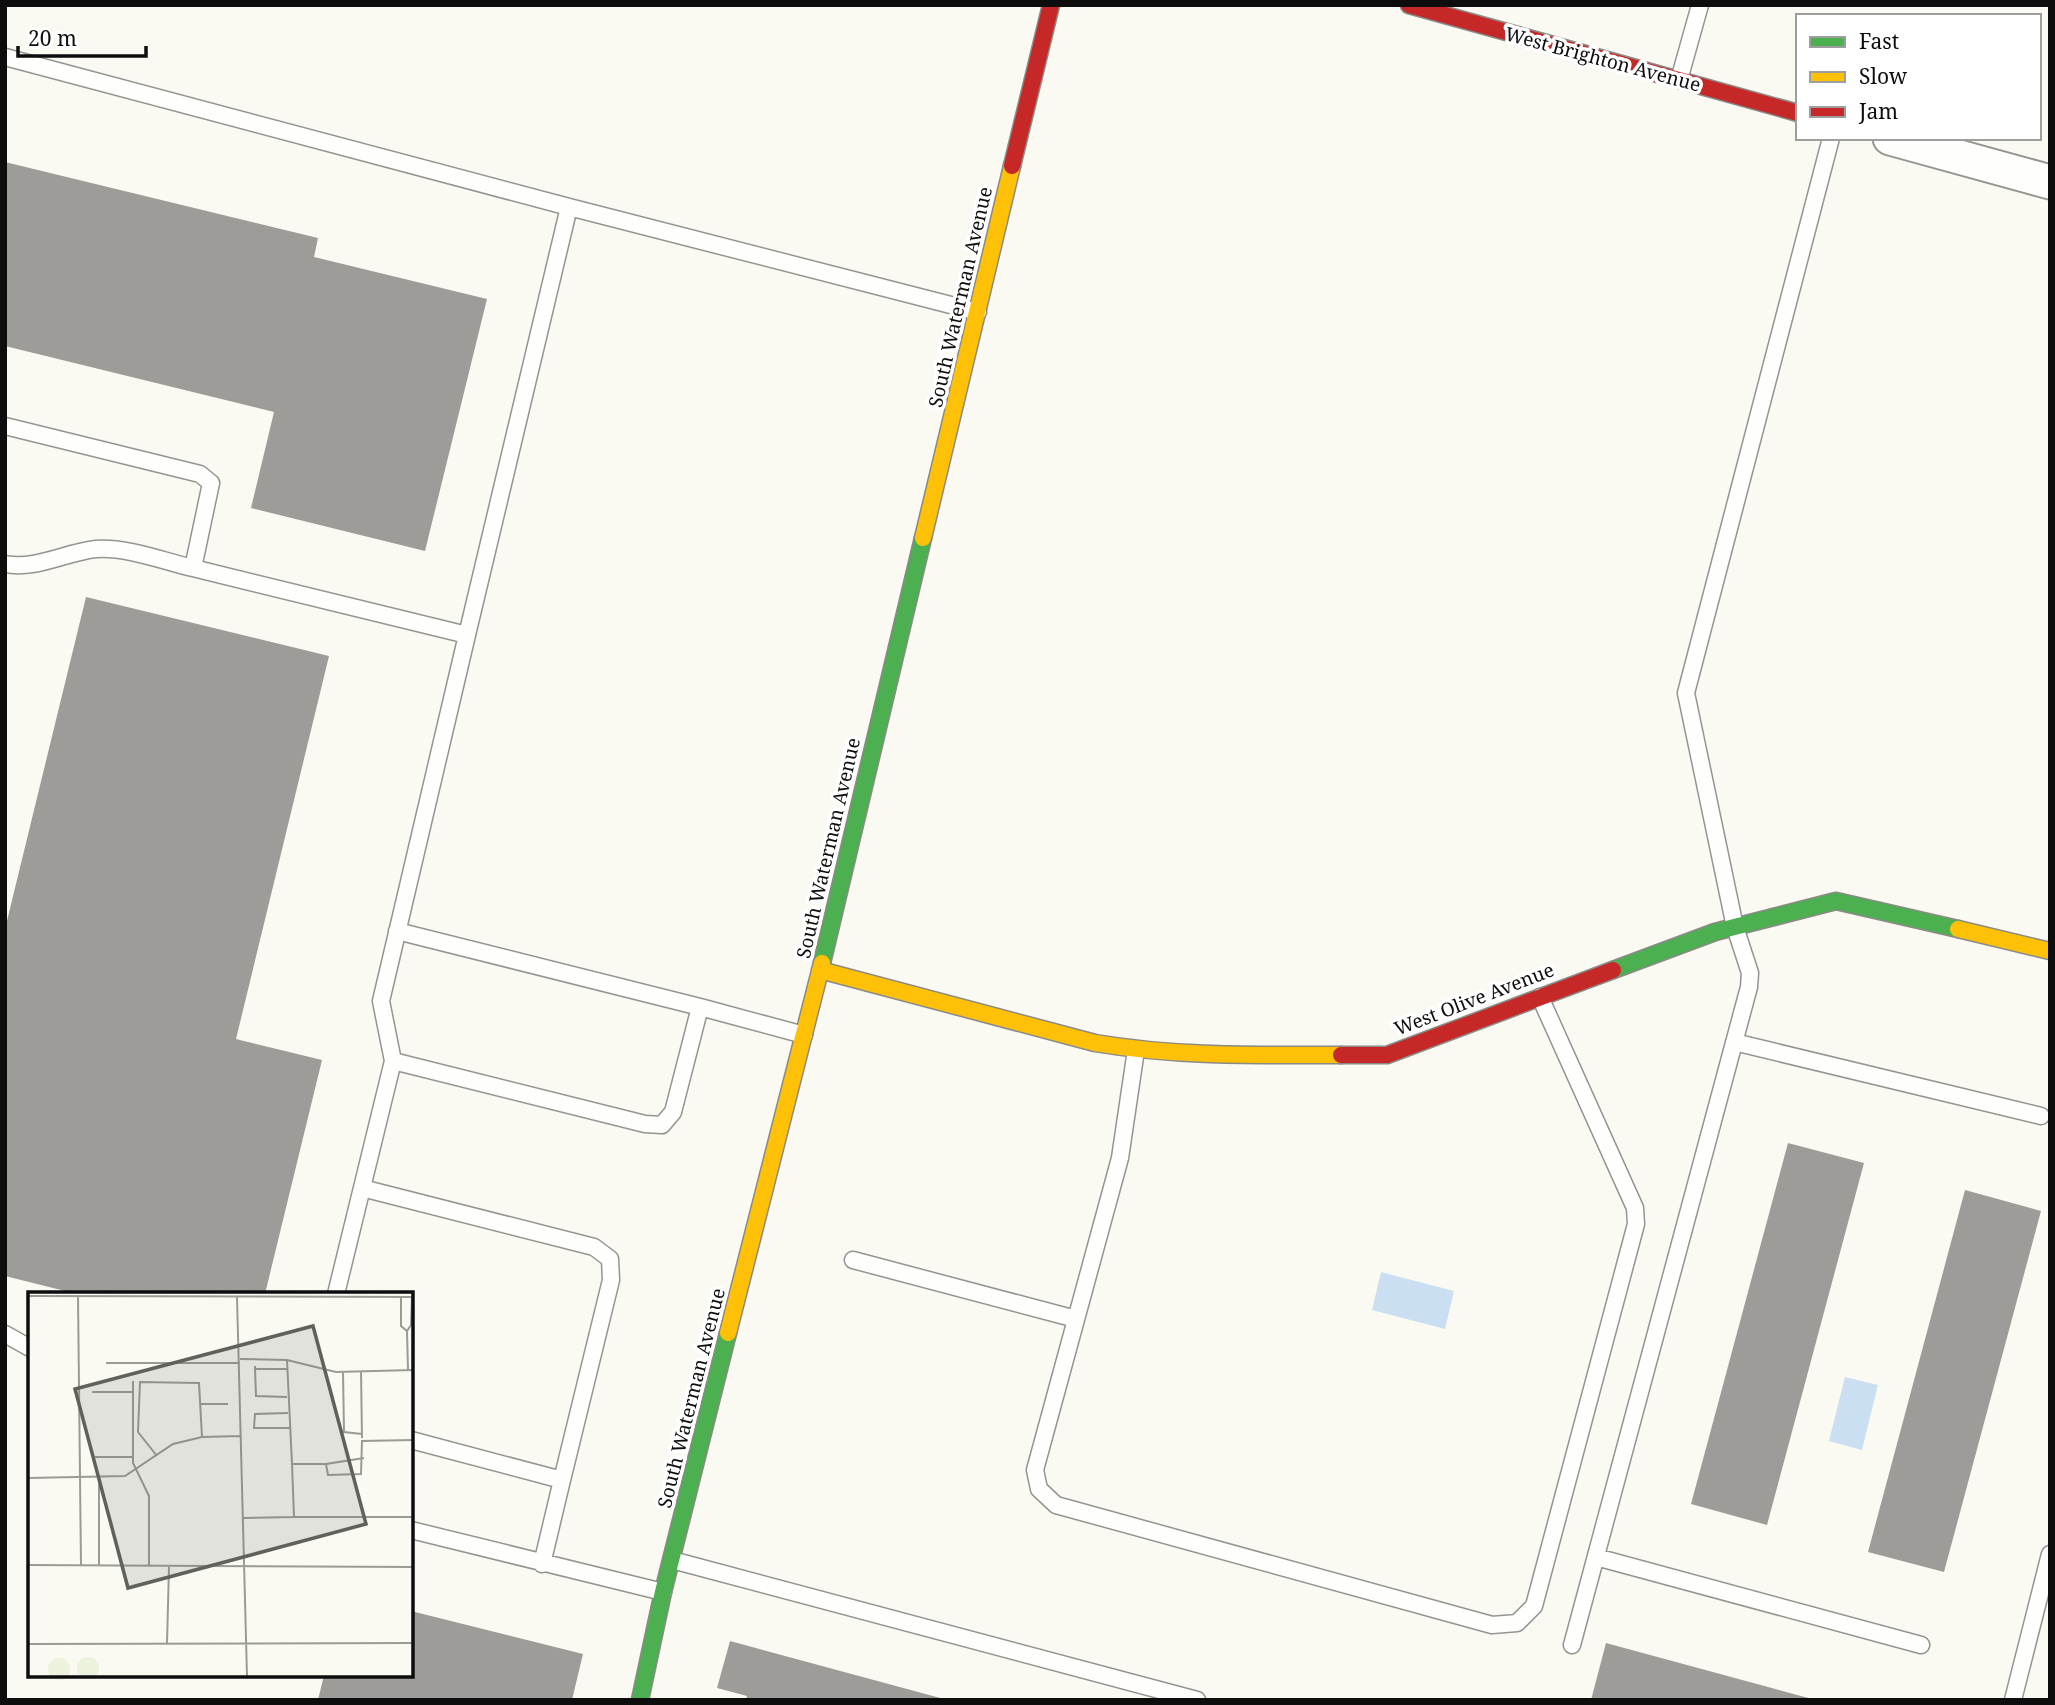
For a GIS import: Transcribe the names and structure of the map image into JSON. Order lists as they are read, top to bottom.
{
  "streets": {
    "street": ["West Brighton Avenue", "South Waterman Avenue", "West Olive Avenue"]
  },
  "crossings": [
    ["South Waterman Avenue", "West Olive Avenue"]
  ],
  "legend": ["Fast", "Slow", "Jam"],
  "scale_bar": "20 m"
}
